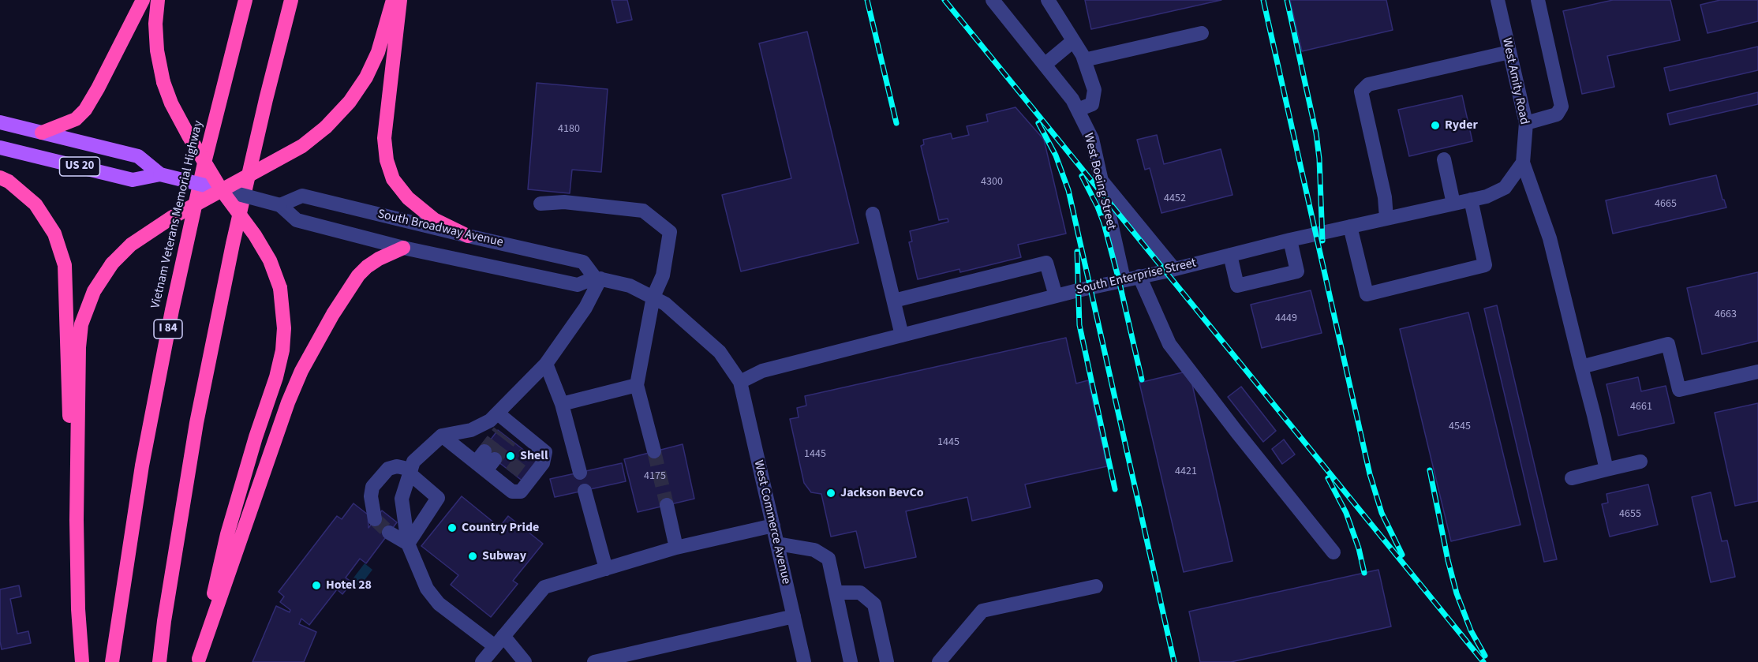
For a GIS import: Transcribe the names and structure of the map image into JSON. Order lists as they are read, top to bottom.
{
  "streets": {
    "highway": ["Vietnam Veterans Memorial Highway", "I 84"],
    "main road": ["US 20", "South Broadway Avenue"],
    "street": [
      "West Amity Road",
      "West Boeing Street",
      "South Enterprise Street",
      "West Commerce Avenue"
    ]
  },
  "crossings": [
    ["West Amity Road", "South Enterprise Street"],
    ["West Boeing Street", "South Enterprise Street"],
    ["South Broadway Avenue", "South Enterprise Street"],
    ["South Broadway Avenue", "West Commerce Avenue"],
    ["South Enterprise Street", "West Commerce Avenue"]
  ],
  "places": [
    "Ryder",
    "Shell",
    "Jackson BevCo",
    "Country Pride",
    "Subway",
    "Hotel 28"
  ],
  "house_numbers": [
    "4180",
    "4300",
    "4452",
    "4665",
    "4663",
    "4449",
    "4661",
    "4545",
    "1445",
    "1445",
    "4421",
    "4175",
    "4655"
  ]
}
